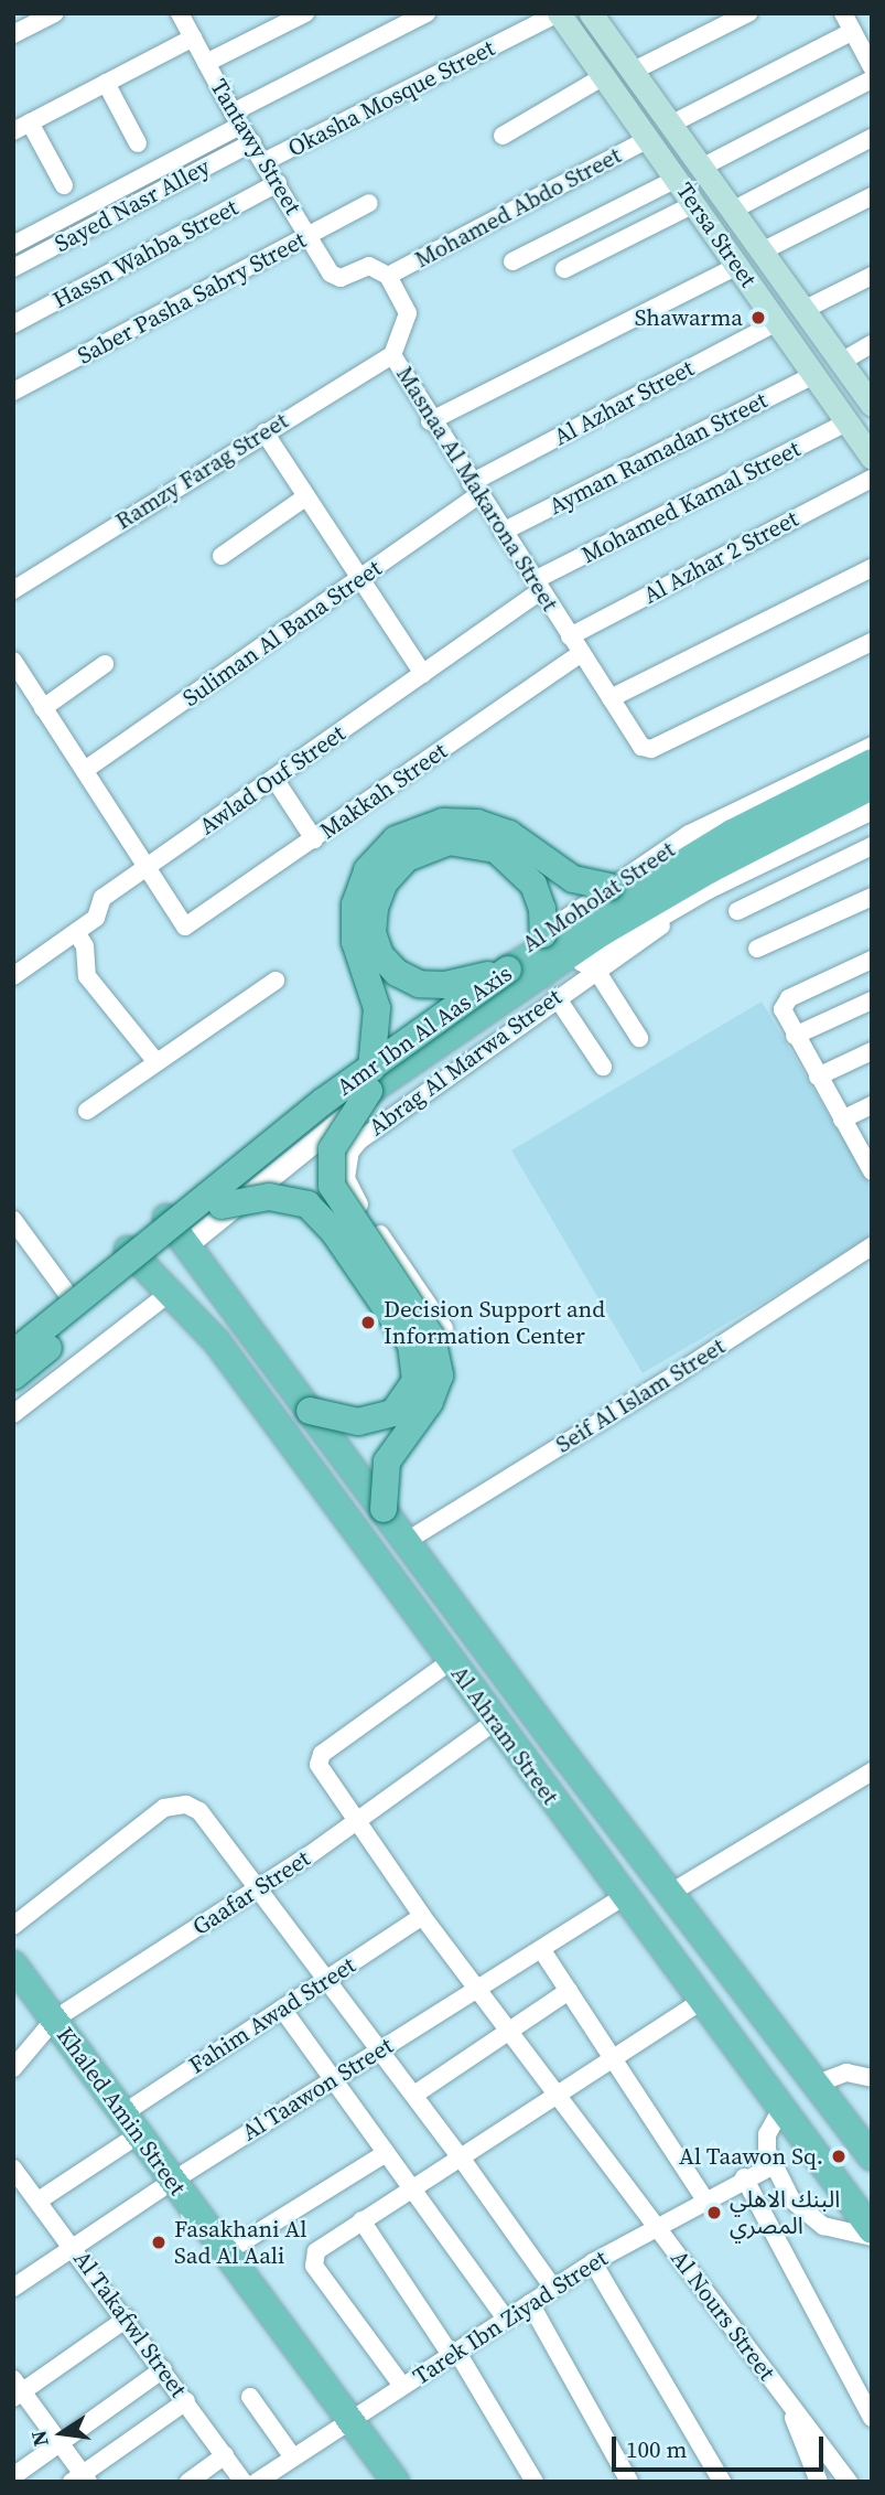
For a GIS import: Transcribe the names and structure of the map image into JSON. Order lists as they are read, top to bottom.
{
  "streets": {
    "main road": [
      "Tersa Street",
      "Amr Ibn Al Aas Axis",
      "Al Ahram Street",
      "Khaled Amin Street"
    ],
    "street": [
      "Okasha Mosque Street",
      "Tantawy Street",
      "Sayed Nasr Alley",
      "Mohamed Abdo Street",
      "Hassn Wahba Street",
      "Saber Pasha Sabry Street",
      "Al Azhar Street",
      "Ayman Ramadan Street",
      "Ramzy Farag Street",
      "Masnaa Al Makarona Street",
      "Mohamed Kamal Street",
      "Al Azhar 2 Street",
      "Suliman Al Bana Street",
      "Awlad Ouf Street",
      "Makkah Street",
      "Al Moholat Street",
      "Abrag Al Marwa Street",
      "Seif Al Islam Street",
      "Gaafar Street",
      "Fahim Awad Street",
      "Al Taawon Street",
      "Al Nours Street",
      "Tarek Ibn Ziyad Street",
      "Al Takafwl Street"
    ]
  },
  "crossings": [
    ["Okasha Mosque Street", "Tantawy Street"],
    ["Okasha Mosque Street", "Tersa Street"],
    ["Tantawy Street", "Sayed Nasr Alley"],
    ["Tantawy Street", "Mohamed Abdo Street"],
    ["Tantawy Street", "Hassn Wahba Street"],
    ["Tantawy Street", "Saber Pasha Sabry Street"],
    ["Tantawy Street", "Masnaa Al Makarona Street"],
    ["Mohamed Abdo Street", "Tersa Street"],
    ["Mohamed Abdo Street", "Masnaa Al Makarona Street"],
    ["Tersa Street", "Al Azhar Street"],
    ["Tersa Street", "Ayman Ramadan Street"],
    ["Tersa Street", "Mohamed Kamal Street"],
    ["Al Azhar Street", "Masnaa Al Makarona Street"],
    ["Al Azhar Street", "Suliman Al Bana Street"],
    ["Ayman Ramadan Street", "Masnaa Al Makarona Street"],
    ["Ramzy Farag Street", "Masnaa Al Makarona Street"],
    ["Masnaa Al Makarona Street", "Mohamed Kamal Street"],
    ["Masnaa Al Makarona Street", "Al Azhar 2 Street"],
    ["Masnaa Al Makarona Street", "Suliman Al Bana Street"],
    ["Masnaa Al Makarona Street", "Awlad Ouf Street"],
    ["Masnaa Al Makarona Street", "Makkah Street"],
    ["Mohamed Kamal Street", "Awlad Ouf Street"],
    ["Awlad Ouf Street", "Makkah Street"],
    ["Al Moholat Street", "Abrag Al Marwa Street"],
    ["Al Moholat Street", "Al Ahram Street"],
    ["Seif Al Islam Street", "Al Ahram Street"],
    ["Al Ahram Street", "Gaafar Street"],
    ["Al Ahram Street", "Al Taawon Street"],
    ["Al Ahram Street", "Al Nours Street"],
    ["Gaafar Street", "Khaled Amin Street"],
    ["Gaafar Street", "Al Nours Street"],
    ["Fahim Awad Street", "Khaled Amin Street"],
    ["Fahim Awad Street", "Al Nours Street"],
    ["Fahim Awad Street", "Al Takafwl Street"],
    ["Al Taawon Street", "Khaled Amin Street"],
    ["Al Taawon Street", "Al Nours Street"],
    ["Al Taawon Street", "Al Takafwl Street"],
    ["Khaled Amin Street", "Tarek Ibn Ziyad Street"],
    ["Al Nours Street", "Tarek Ibn Ziyad Street"]
  ],
  "places": [
    "Shawarma",
    "Decision Support and Information Center",
    "Al Taawon Sq.",
    "البنك الاهلي المصري",
    "Fasakhani Al Sad Al Aali"
  ],
  "scale_bar": "100 m",
  "north": "left"
}
